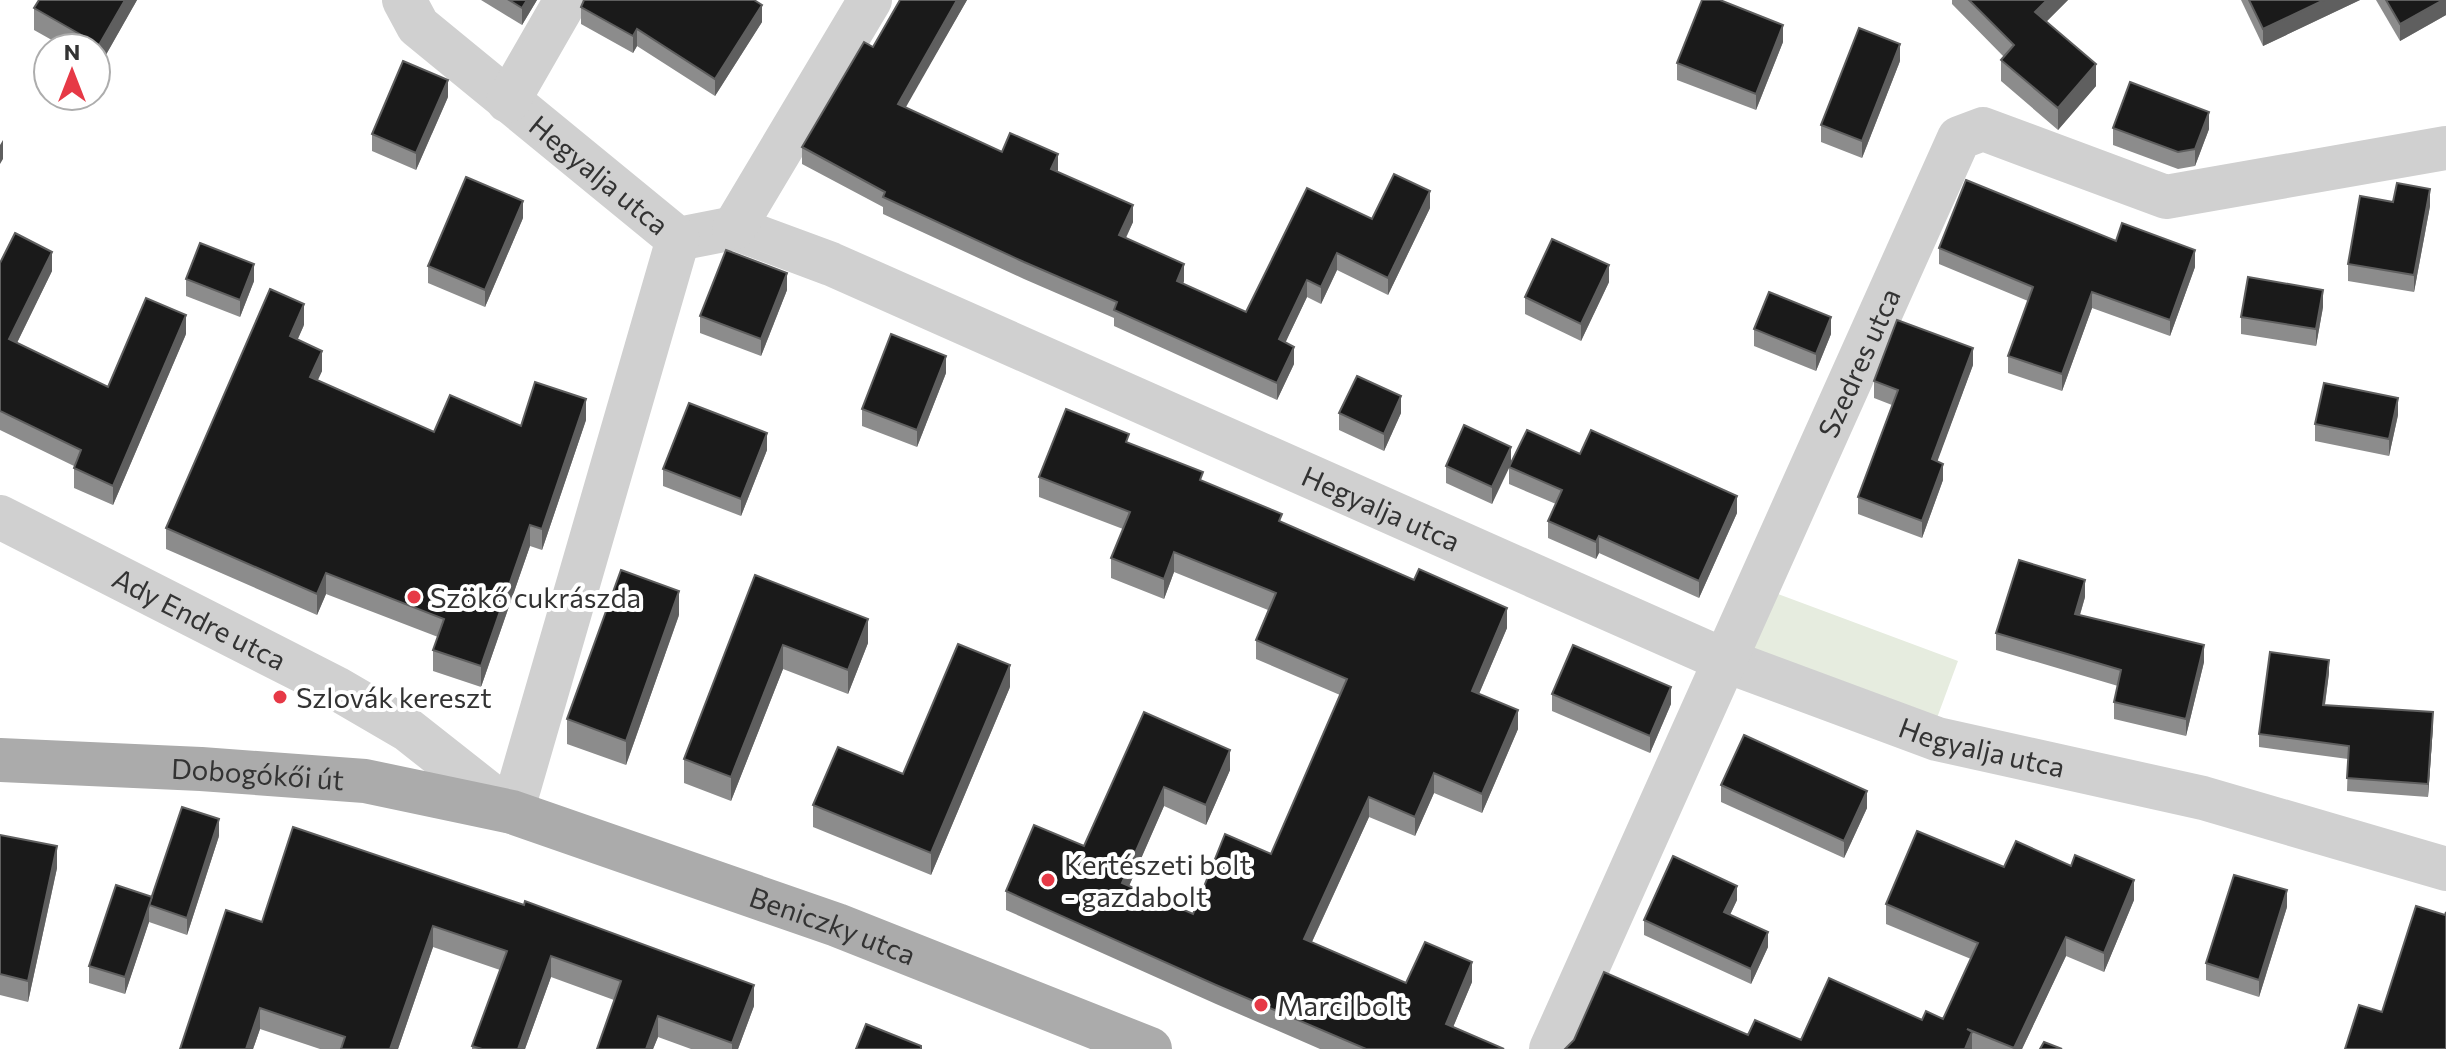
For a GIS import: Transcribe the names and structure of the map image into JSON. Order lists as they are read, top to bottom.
{
  "streets": {
    "main road": ["Dobogókői út", "Beniczky utca"],
    "street": ["Hegyalja utca", "Szedres utca", "Ady Endre utca"]
  },
  "crossings": [
    ["Hegyalja utca", "Szedres utca"],
    ["Ady Endre utca", "Dobogókői út"],
    ["Ady Endre utca", "Beniczky utca"],
    ["Dobogókői út", "Beniczky utca"]
  ],
  "places": [
    "Szökő cukrászda",
    "Szlovák kereszt",
    "Kertészeti bolt - gazdabolt",
    "Marci bolt"
  ],
  "north": "top"
}
